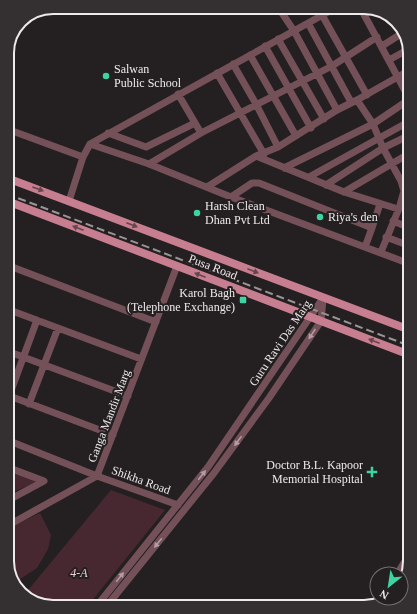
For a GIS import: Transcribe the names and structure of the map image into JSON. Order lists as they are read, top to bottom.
{
  "streets": {
    "main road": ["Pusa Road"],
    "street": ["Guru Ravi Das Marg", "Ganga Mandir Marg", "Shikha Road"]
  },
  "crossings": [
    ["Pusa Road", "Guru Ravi Das Marg"],
    ["Pusa Road", "Ganga Mandir Marg"],
    ["Guru Ravi Das Marg", "Shikha Road"],
    ["Ganga Mandir Marg", "Shikha Road"]
  ],
  "parks": ["4-A"],
  "places": {
    "other": ["Salwan Public School", "Harsh Clean Dhan Pvt Ltd", "Riya's den"],
    "transit": ["Karol Bagh (Telephone Exchange)"],
    "health": ["Doctor B.L. Kapoor Memorial Hospital"]
  },
  "north": "bottom left"
}
